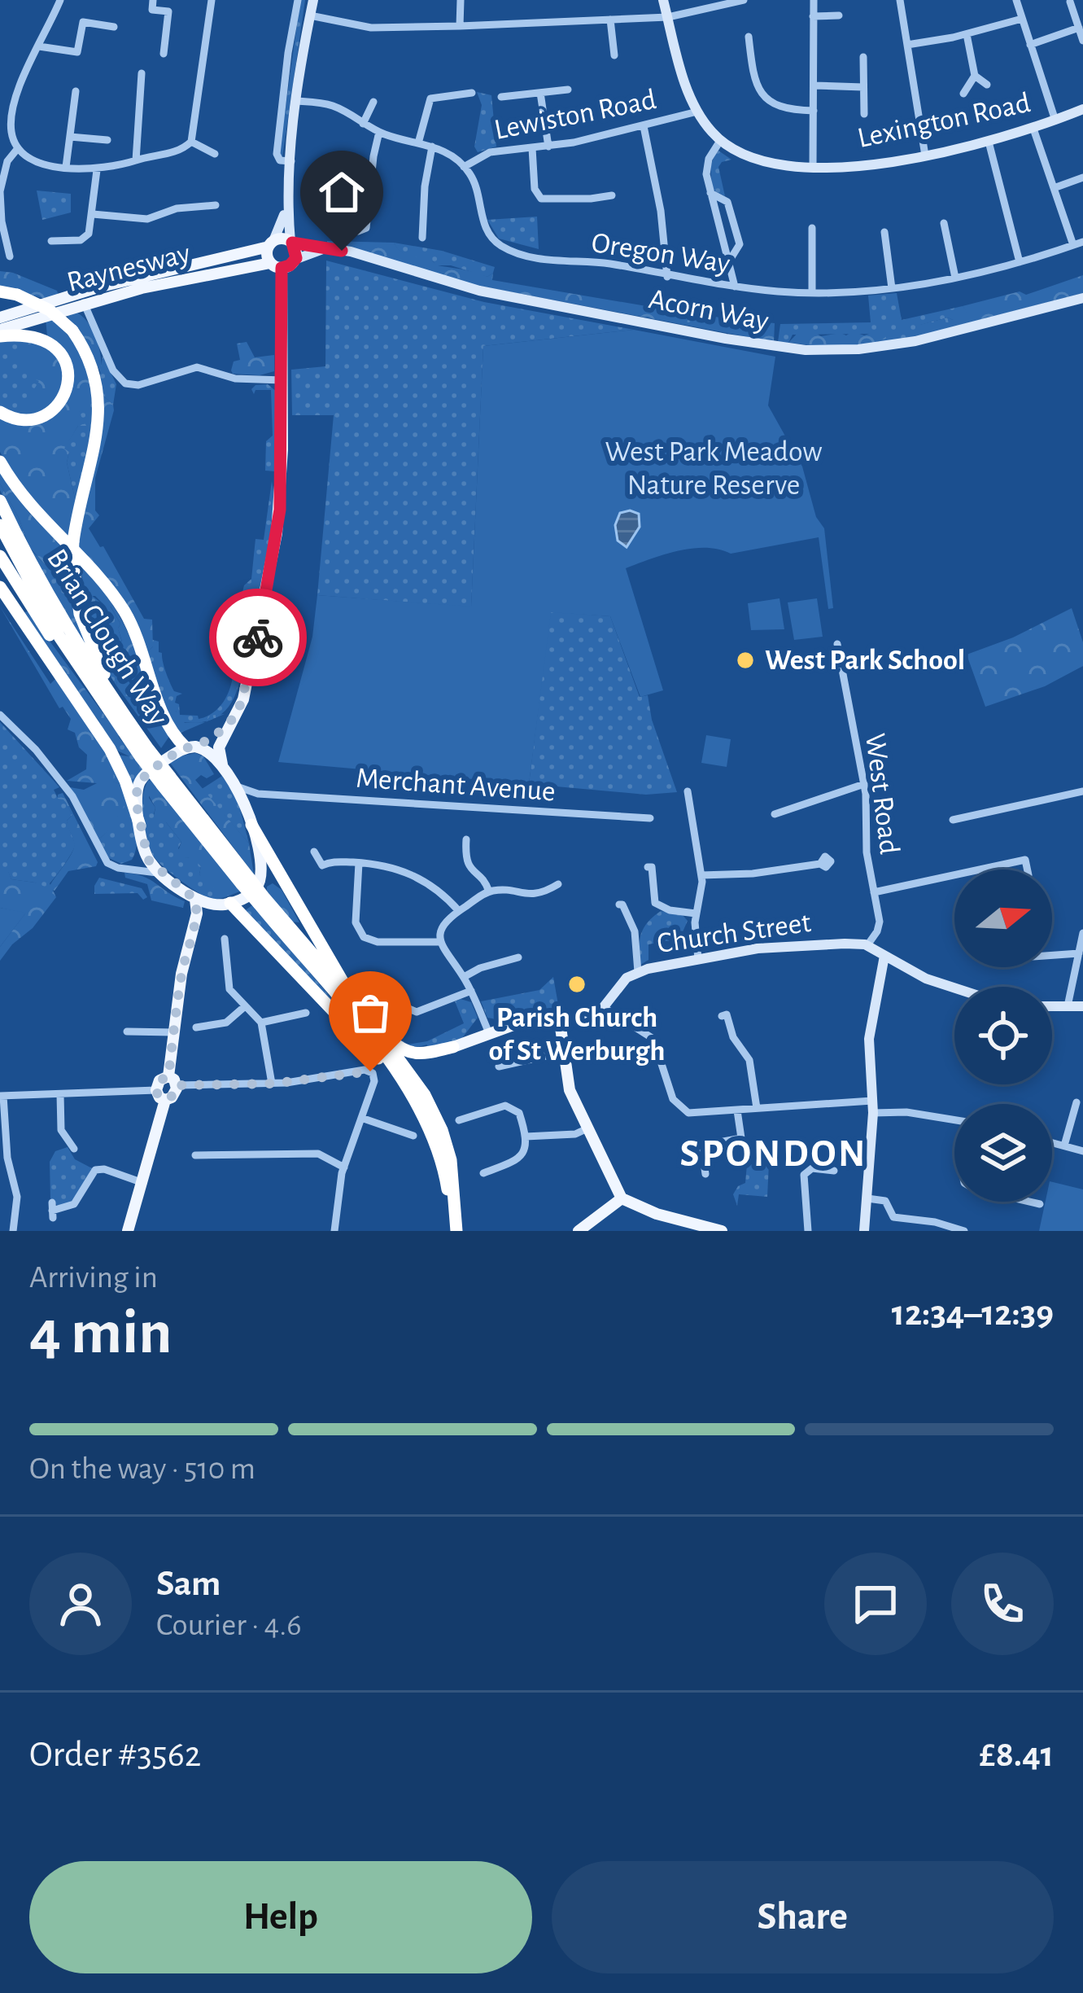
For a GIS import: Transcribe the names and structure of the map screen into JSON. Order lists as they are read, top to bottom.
{
  "streets": {
    "highway": ["Brian Clough Way"],
    "main road": ["Raynesway"],
    "street": [
      "Lewiston Road",
      "Lexington Road",
      "Oregon Way",
      "Acorn Way",
      "Merchant Avenue",
      "West Road",
      "Church Street"
    ]
  },
  "crossings": [
    ["Lewiston Road", "Lexington Road"],
    ["Lewiston Road", "Oregon Way"],
    ["Raynesway", "Acorn Way"],
    ["West Road", "Church Street"]
  ],
  "districts": ["SPONDON"],
  "parks": ["West Park Meadow Nature Reserve"],
  "places": ["West Park School", "Parish Church of St Werburgh"],
  "north": "right",
  "page": {
    "heading": ["4 min", "Arriving in", "12:34–12:39"],
    "panel": [
      "Sam",
      "Courier · 4.6",
      "Order #3562",
      "£8.41"
    ],
    "bar": "On the way · 510 m",
    "buttons": ["Help", "Share"]
  }
}
